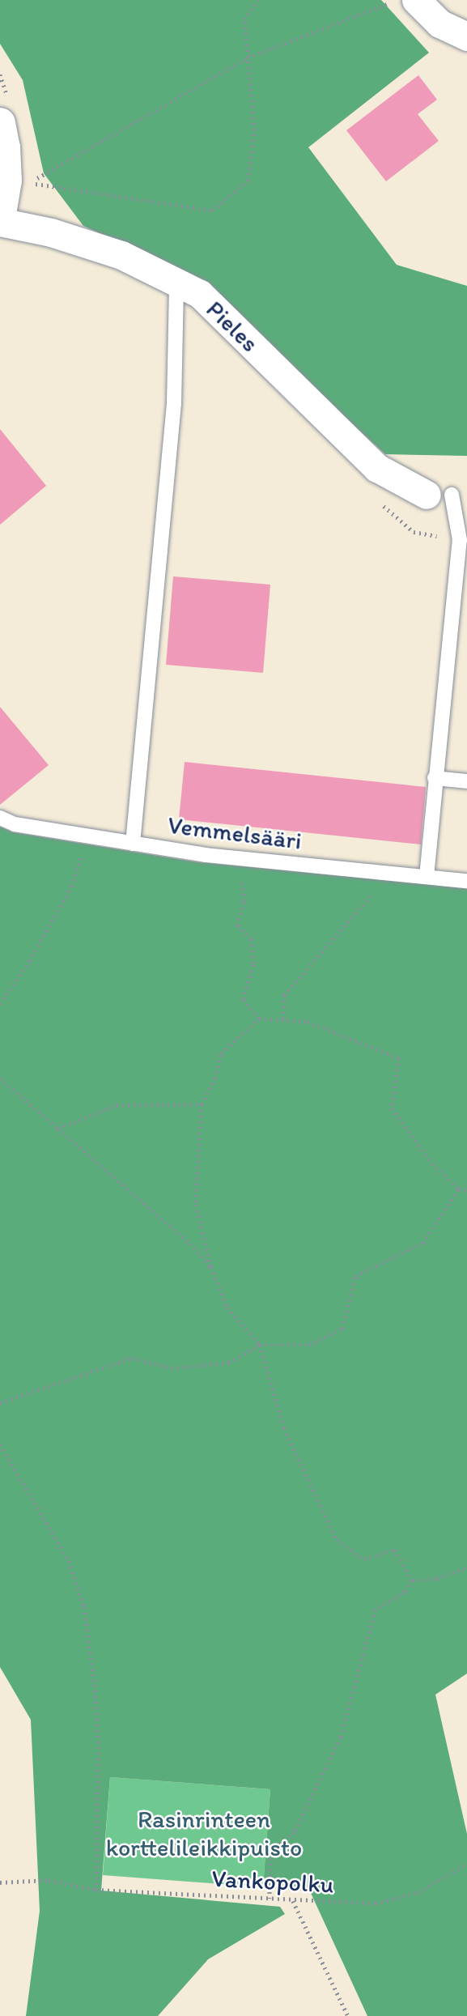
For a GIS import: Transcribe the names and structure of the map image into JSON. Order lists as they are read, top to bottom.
{
  "streets": {
    "street": ["Pieles"],
    "lane": ["Vemmelsääri"],
    "path": ["Vankopolku"]
  },
  "parks": ["Rasinrinteen korttelileikkipuisto"]
}
